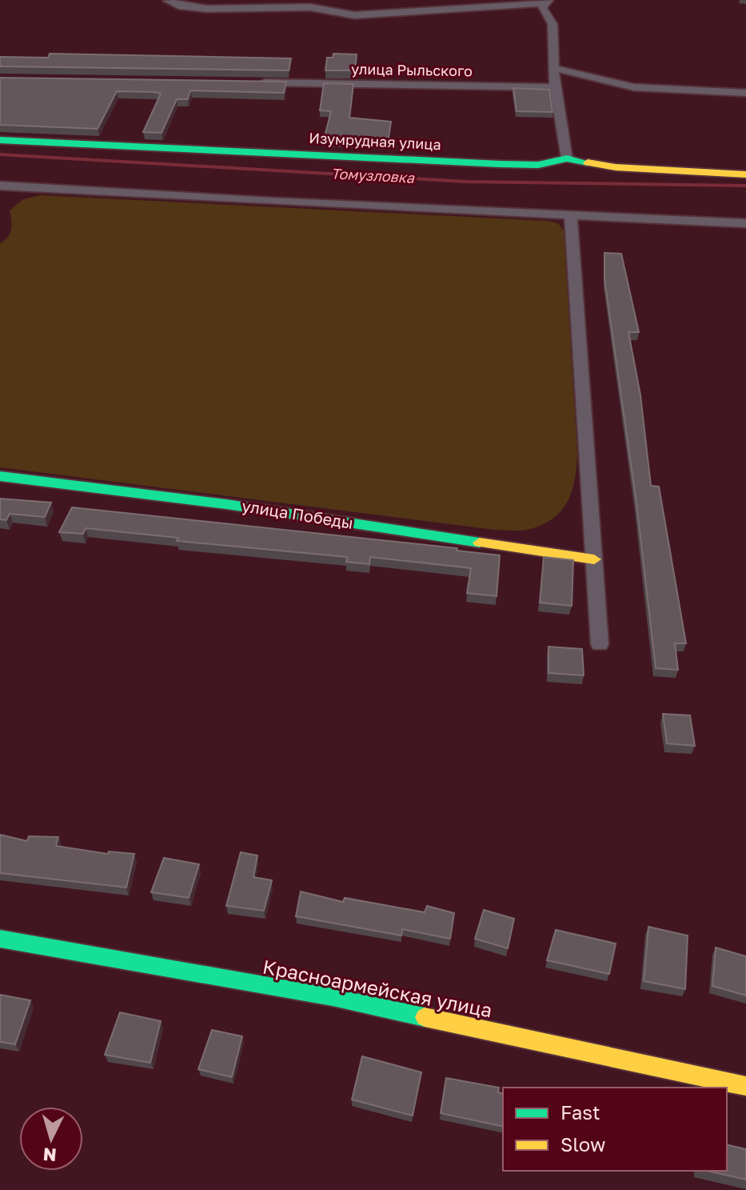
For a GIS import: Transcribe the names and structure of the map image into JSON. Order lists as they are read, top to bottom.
{
  "streets": {
    "street": [
      "улица Рыльского",
      "Изумрудная улица",
      "улица Победы",
      "Красноармейская улица"
    ]
  },
  "water": ["Томузловка"],
  "legend": ["Fast", "Slow"],
  "north": "bottom"
}
